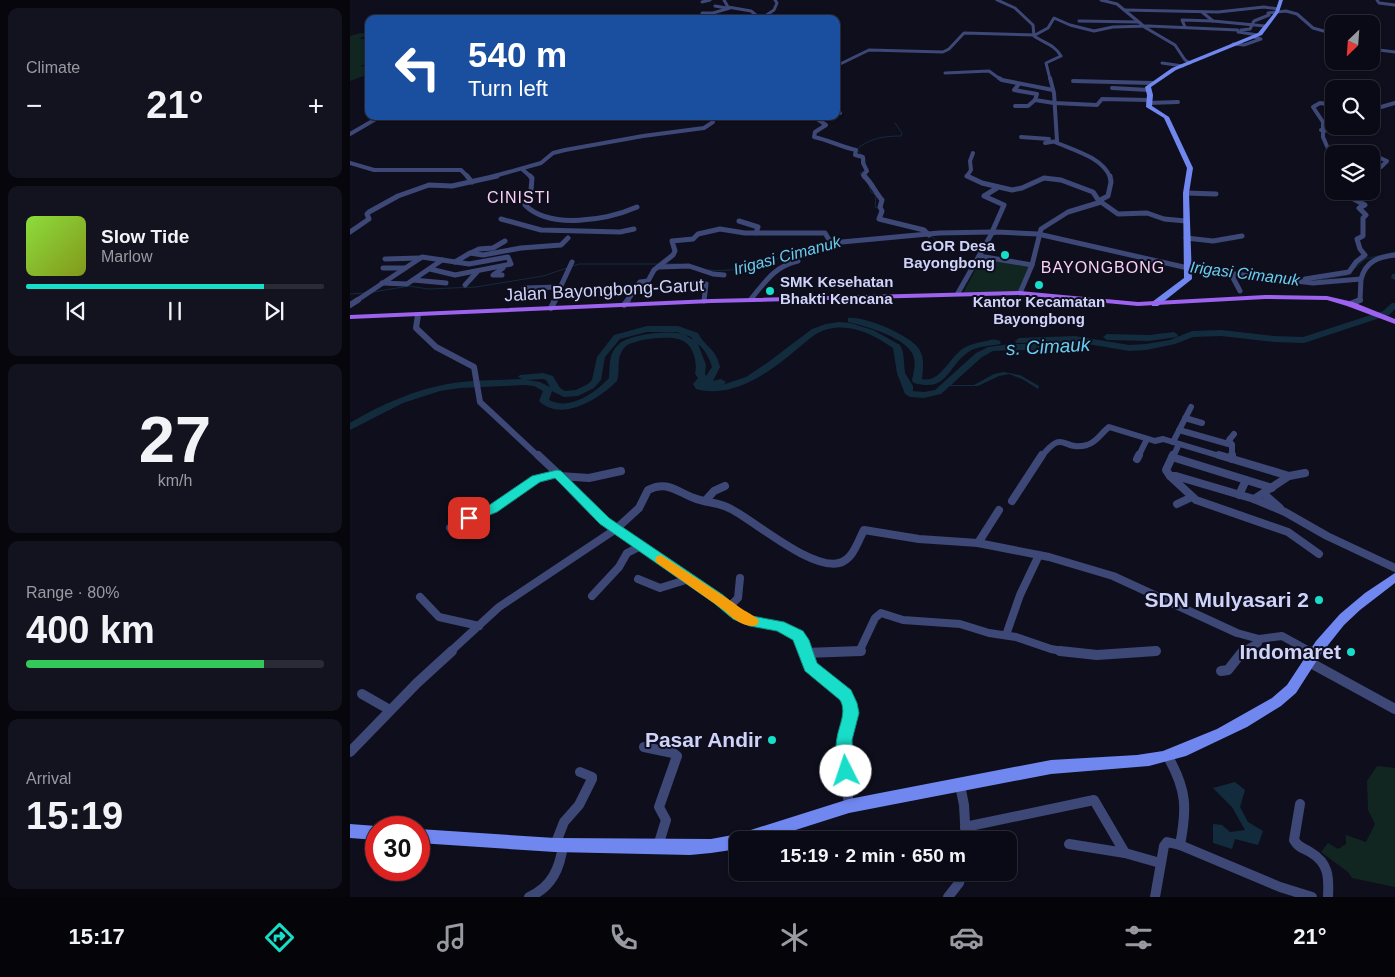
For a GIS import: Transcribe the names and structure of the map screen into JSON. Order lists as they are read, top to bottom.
{
  "streets": {
    "main road": ["Jalan Bayongbong-Garut"]
  },
  "districts": ["CINISTI", "BAYONGBONG"],
  "water": ["Irigasi Cimanuk", "s. Cimauk"],
  "places": [
    "GOR Desa Bayongbong",
    "Kantor Kecamatan Bayongbong",
    "SMK Kesehatan Bhakti Kencana",
    "SDN Mulyasari 2",
    "Indomaret",
    "Pasar Andir"
  ],
  "north": "bottom left",
  "page": {
    "tile": [
      "Climate",
      ["27", "km/h"],
      ["Range · 80%", "400 km"],
      ["Arrival", "15:19"]
    ],
    "turn": ["540 m", "Turn left"],
    "heat": ["−", "21°", "+"],
    "song": ["Slow Tide", "Marlow"],
    "limit": "30",
    "trip": "15:19 · 2 min · 650 m",
    "tabs": ["15:17", "21°"]
  }
}
